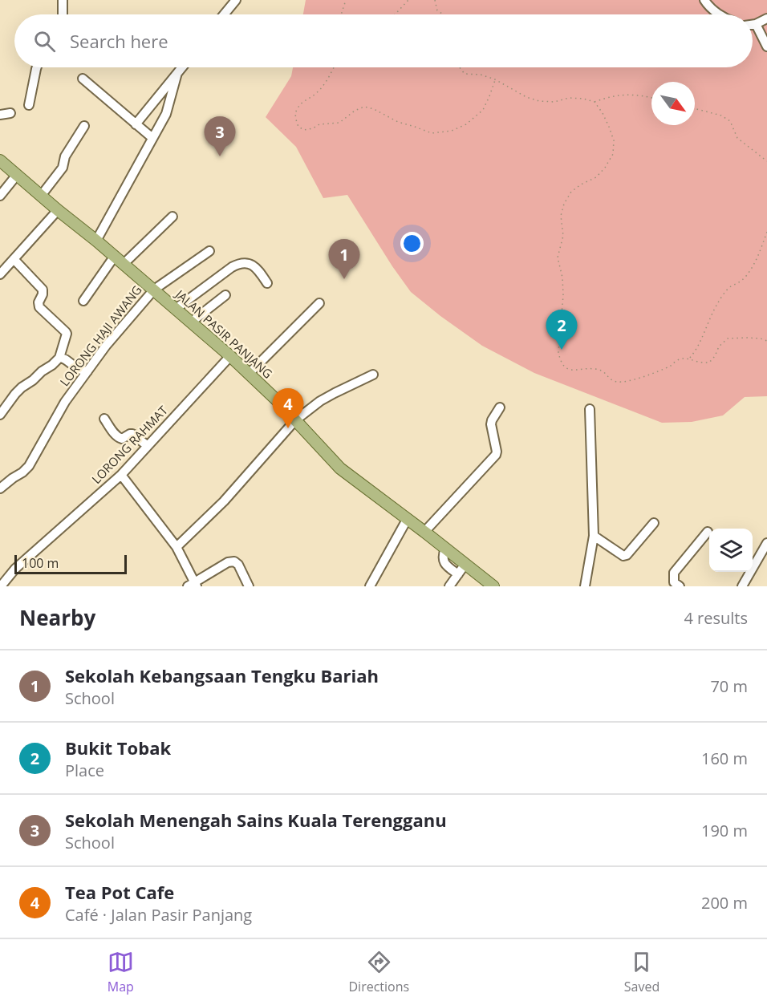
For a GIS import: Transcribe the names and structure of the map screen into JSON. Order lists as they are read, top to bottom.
{
  "streets": {
    "main road": ["JALAN PASIR PANJANG"],
    "street": ["LORONG HAJI AWANG", "LORONG RAHMAT"]
  },
  "crossings": [
    ["JALAN PASIR PANJANG", "LORONG HAJI AWANG"],
    ["JALAN PASIR PANJANG", "LORONG RAHMAT"]
  ],
  "scale_bar": "100 m",
  "north": "bottom right",
  "page": {
    "search": "Search here",
    "pins": [
      "3",
      "1",
      "2",
      "4"
    ],
    "scale": "100 m",
    "heading": ["Nearby", "4 results"],
    "list": [
      {
        "mark": "1",
        "name": "Sekolah Kebangsaan Tengku Bariah",
        "note": "School",
        "value": "70 m"
      },
      {
        "mark": "2",
        "name": "Bukit Tobak",
        "note": "Place",
        "value": "160 m"
      },
      {
        "mark": "3",
        "name": "Sekolah Menengah Sains Kuala Terengganu",
        "note": "School",
        "value": "190 m"
      },
      {
        "mark": "4",
        "name": "Tea Pot Cafe",
        "note": "Café · Jalan Pasir Panjang",
        "value": "200 m"
      }
    ],
    "nav": ["Map", "Directions", "Saved"]
  }
}
